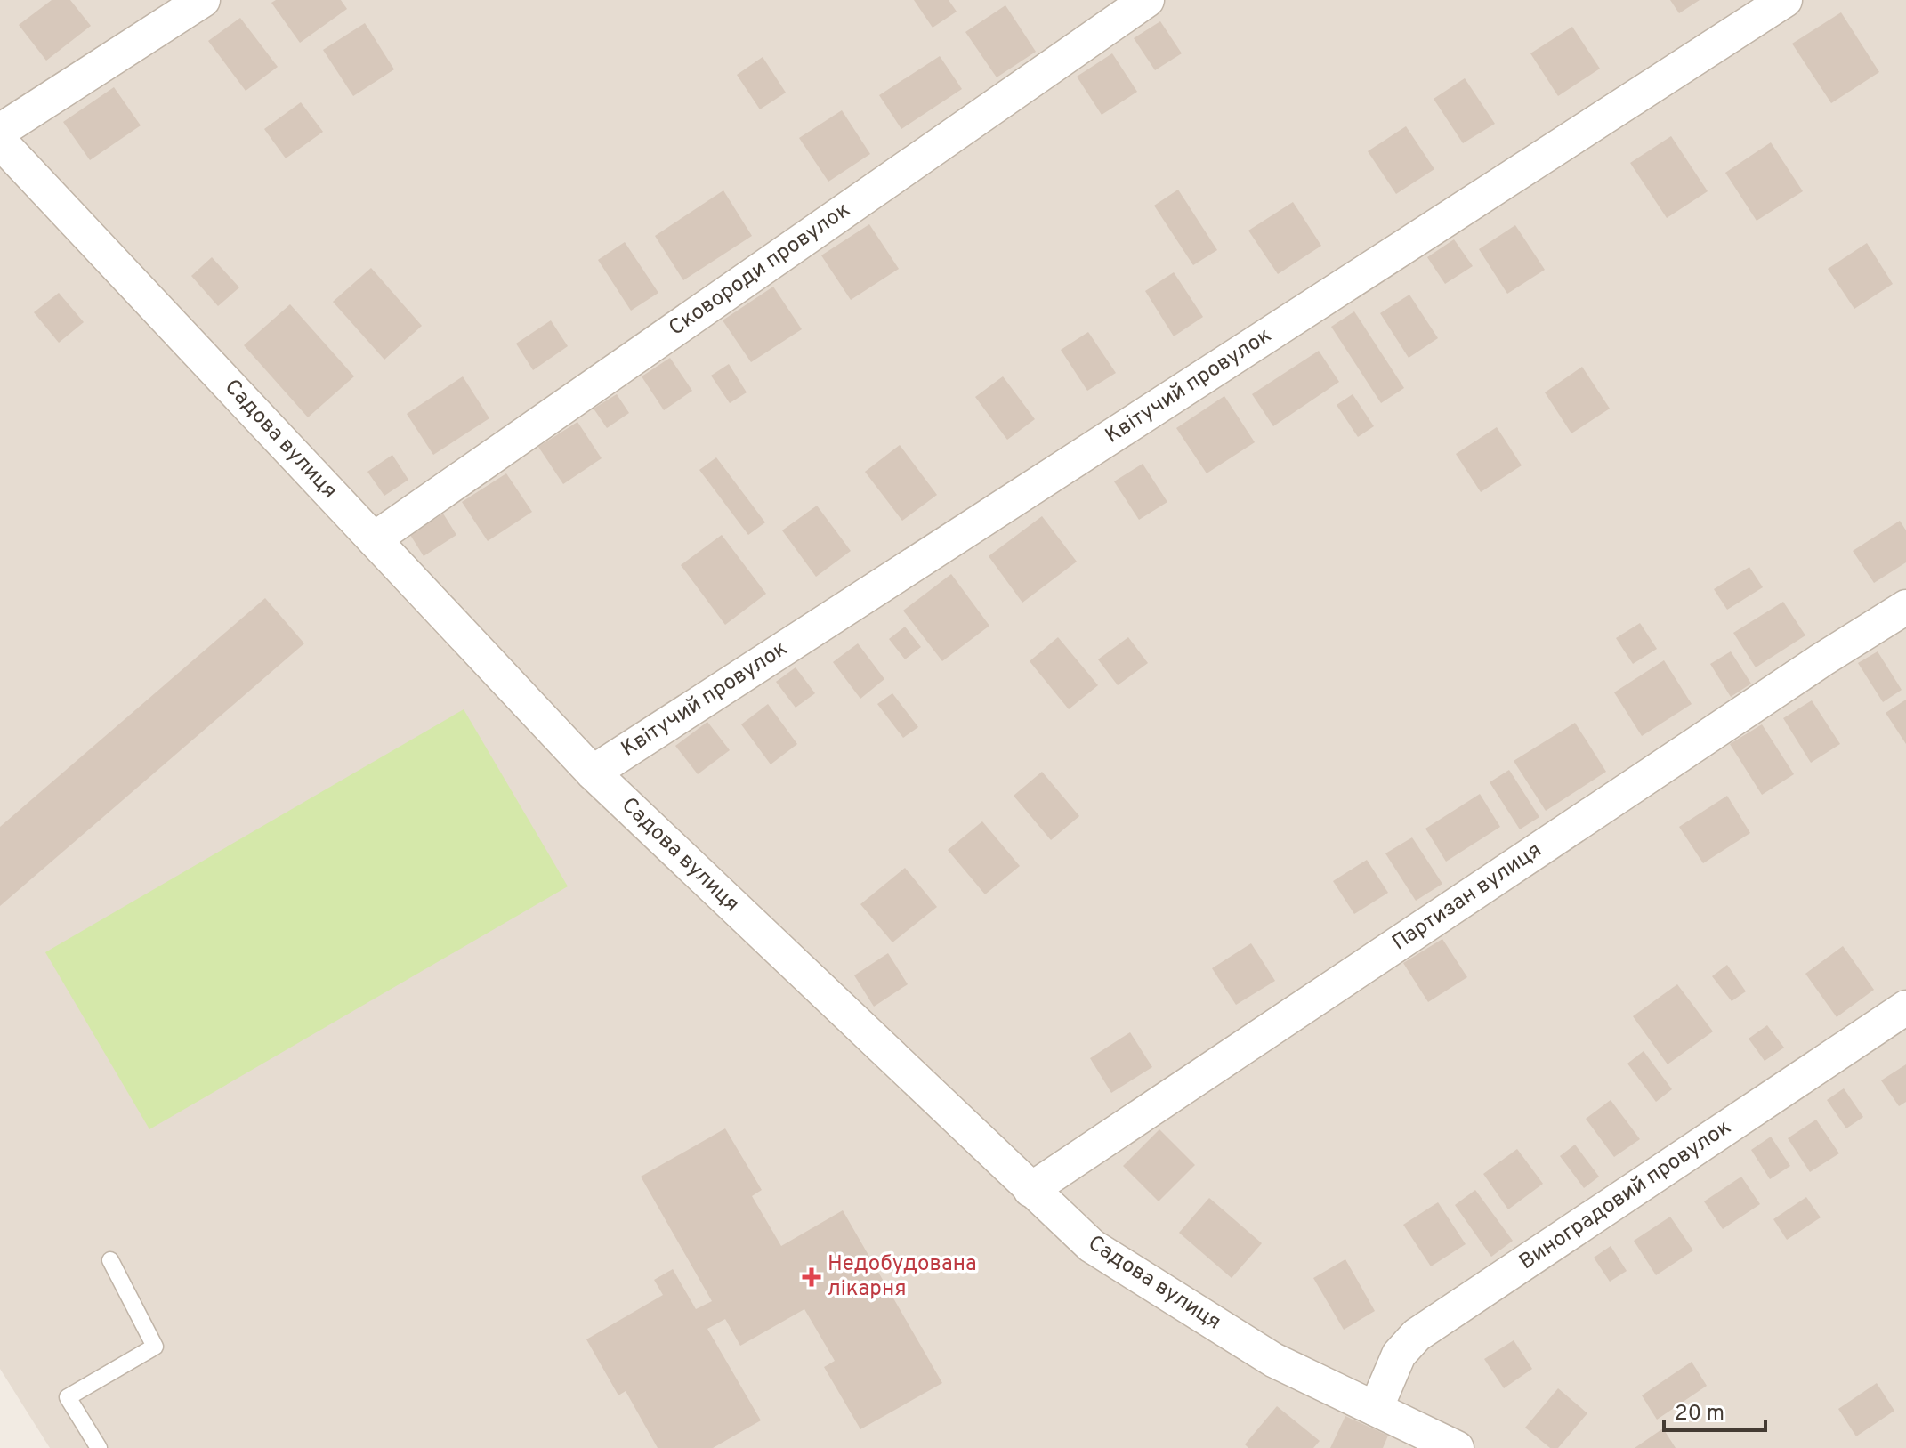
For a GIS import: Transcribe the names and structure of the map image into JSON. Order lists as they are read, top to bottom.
{
  "streets": {
    "street": [
      "Сковороди провулок",
      "Квітучий провулок",
      "Садова вулиця",
      "Партизан вулиця",
      "Виноградовий провулок"
    ]
  },
  "crossings": [
    ["Сковороди провулок", "Садова вулиця"],
    ["Квітучий провулок", "Садова вулиця"],
    ["Садова вулиця", "Партизан вулиця"],
    ["Садова вулиця", "Виноградовий провулок"]
  ],
  "places": {
    "health": ["Недобудована лікарня"]
  },
  "scale_bar": "20 m"
}
